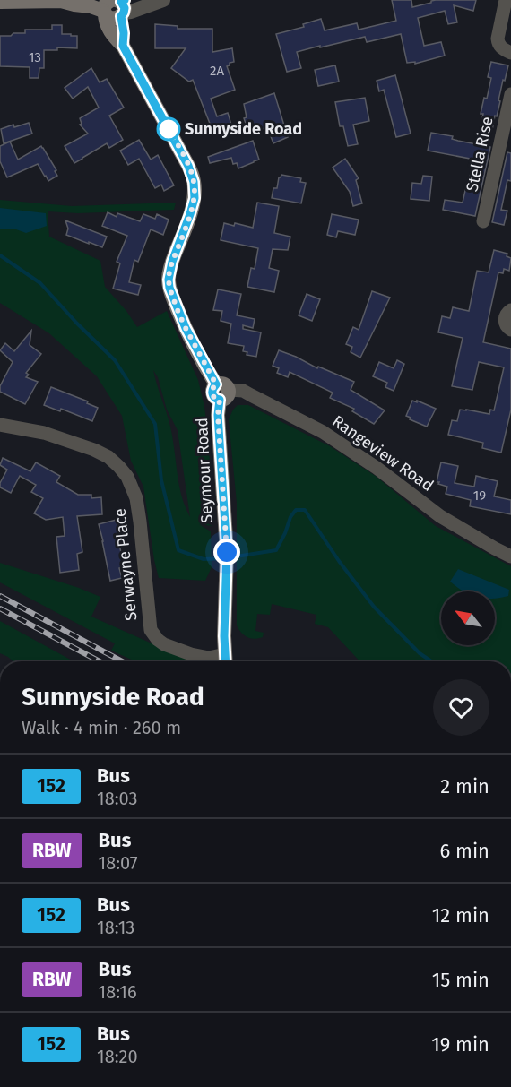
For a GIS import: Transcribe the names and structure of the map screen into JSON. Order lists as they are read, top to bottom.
{
  "streets": {
    "main road": ["Seymour Road"],
    "street": ["Stella Rise", "Rangeview Road", "Serwayne Place"]
  },
  "crossings": [
    ["Rangeview Road", "Seymour Road"],
    ["Seymour Road", "Serwayne Place"]
  ],
  "places": ["Sunnyside Road"],
  "lines": ["bus line 152"],
  "house_numbers": ["13", "2A", "19"],
  "north": "top left",
  "page": {
    "heading": ["Sunnyside Road", "Walk · 4 min · 260 m"],
    "list": [
      {
        "mark": "152",
        "name": "Bus",
        "note": "18:03",
        "value": "2 min"
      },
      {
        "mark": "RBW",
        "name": "Bus",
        "note": "18:07",
        "value": "6 min"
      },
      {
        "mark": "152",
        "name": "Bus",
        "note": "18:13",
        "value": "12 min"
      },
      {
        "mark": "RBW",
        "name": "Bus",
        "note": "18:16",
        "value": "15 min"
      },
      {
        "mark": "152",
        "name": "Bus",
        "note": "18:20",
        "value": "19 min"
      }
    ]
  }
}
